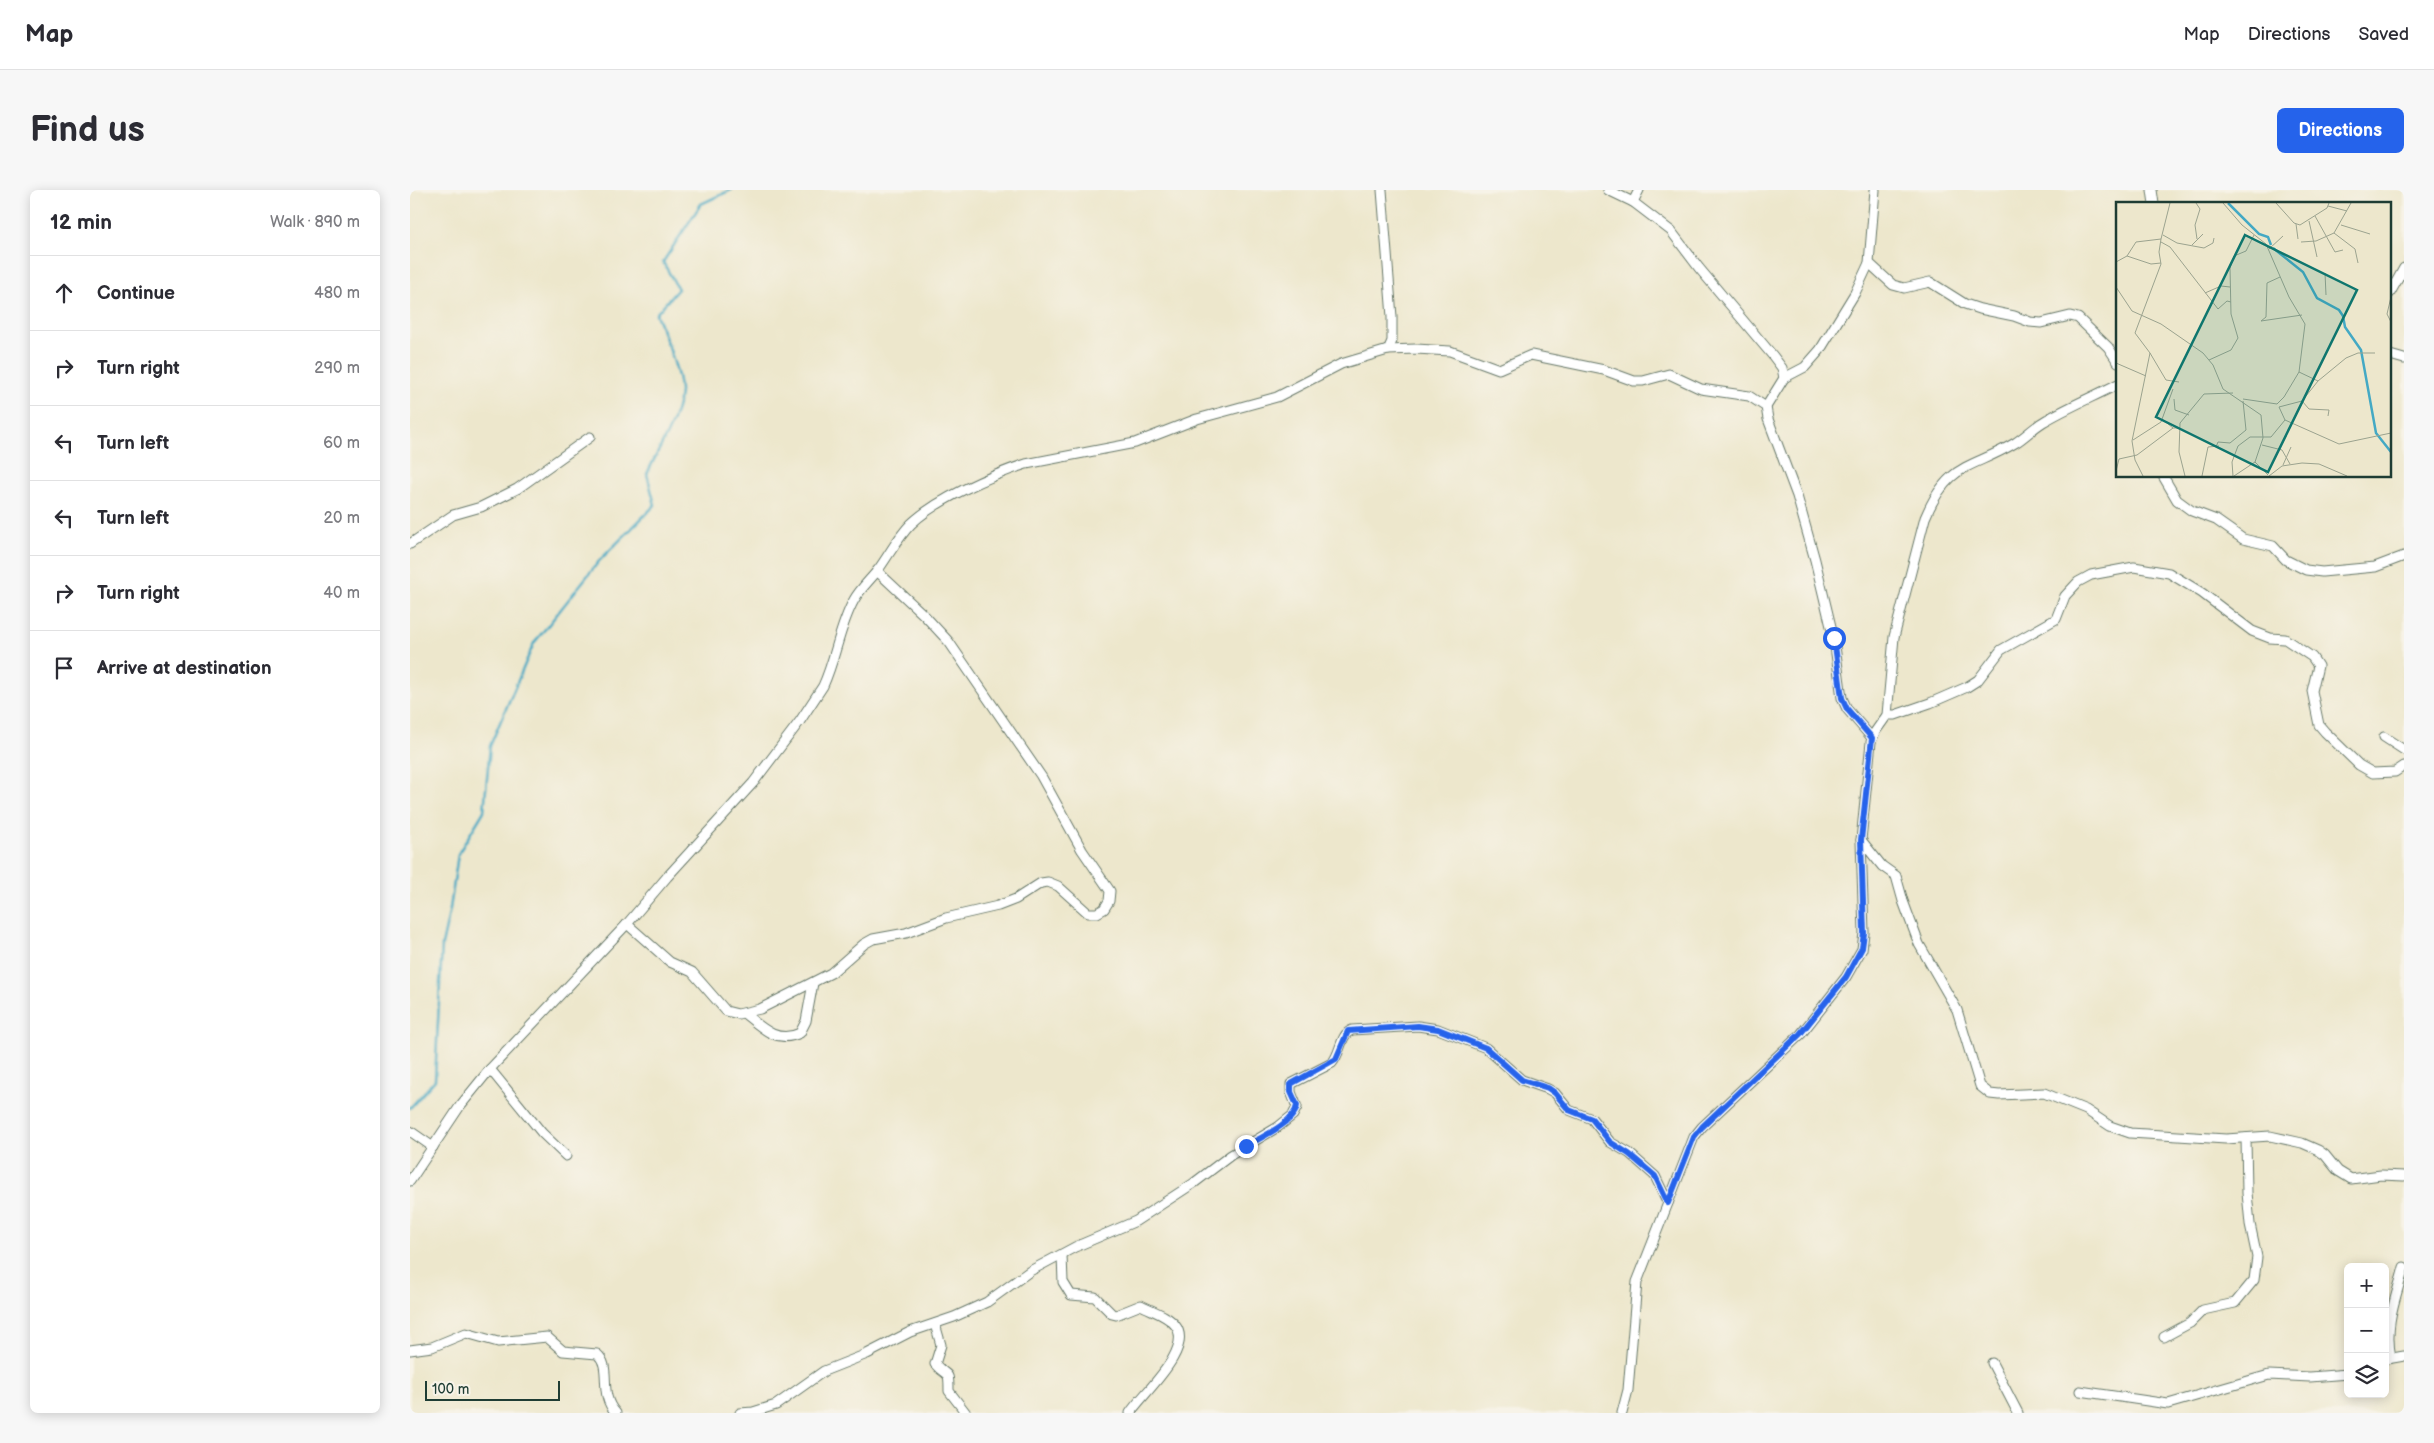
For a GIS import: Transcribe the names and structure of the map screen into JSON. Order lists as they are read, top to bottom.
{
  "scale_bar": "100 m",
  "page": {
    "header": "Map",
    "nav": ["Map", "Directions", "Saved"],
    "buttons": "Directions",
    "title": "Find us",
    "heading": ["12 min", "Walk · 890 m"],
    "list": [
      ["Continue", "480 m"],
      ["Turn right", "290 m"],
      ["Turn left", "60 m"],
      ["Turn left", "20 m"],
      ["Turn right", "40 m"],
      "Arrive at destination"
    ],
    "map_buttons": ["+", "−"],
    "scale": "100 m"
  }
}
